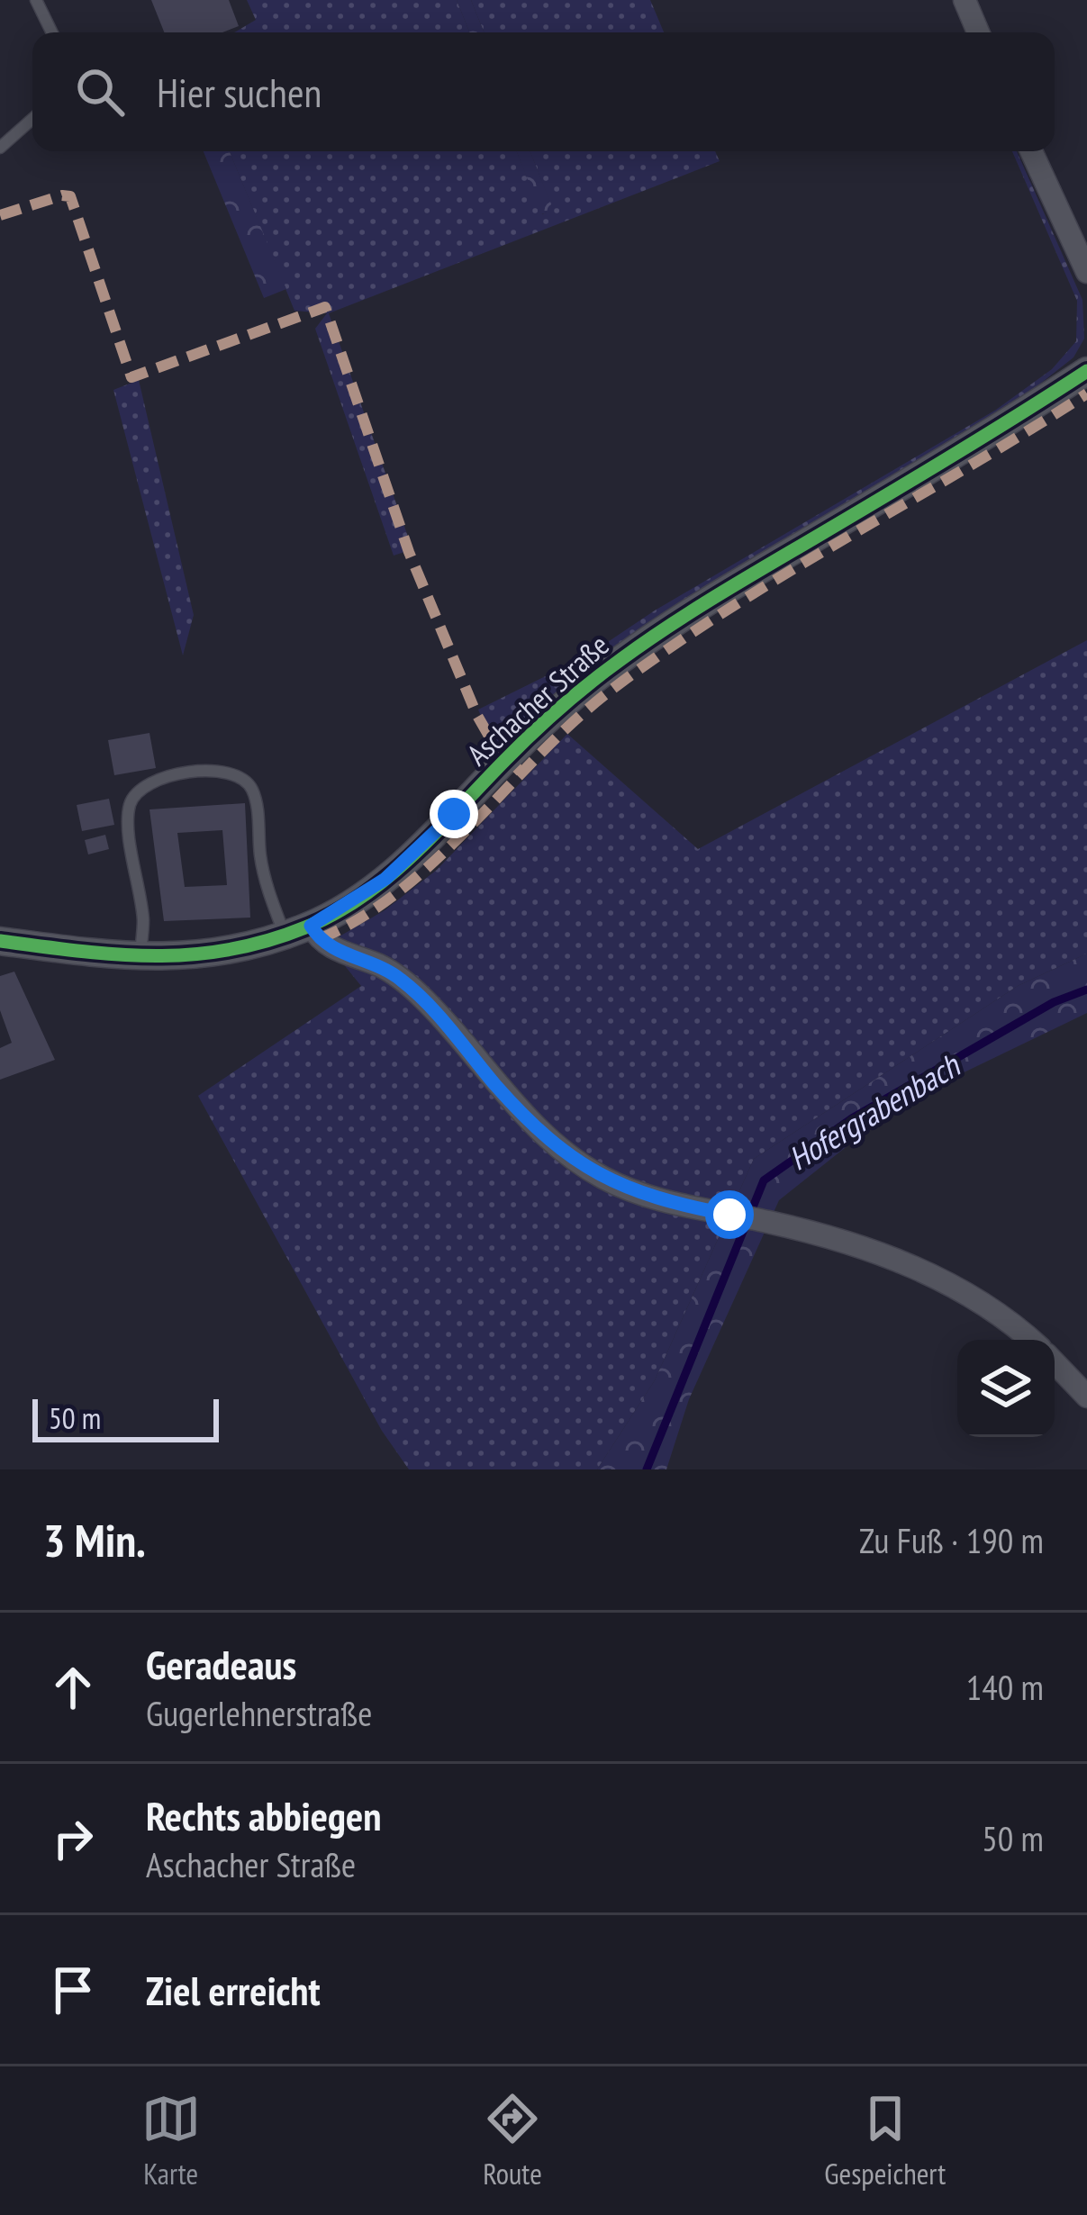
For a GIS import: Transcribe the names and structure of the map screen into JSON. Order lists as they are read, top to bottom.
{
  "streets": {
    "street": ["Aschacher Straße"]
  },
  "water": ["Hofergrabenbach"],
  "scale_bar": "50 m",
  "page": {
    "search": "Hier suchen",
    "scale": "50 m",
    "heading": ["3 Min.", "Zu Fuß · 190 m"],
    "list": [
      ["Geradeaus", "Gugerlehnerstraße", "140 m"],
      ["Rechts abbiegen", "Aschacher Straße", "50 m"],
      "Ziel erreicht"
    ],
    "nav": ["Karte", "Route", "Gespeichert"]
  }
}
